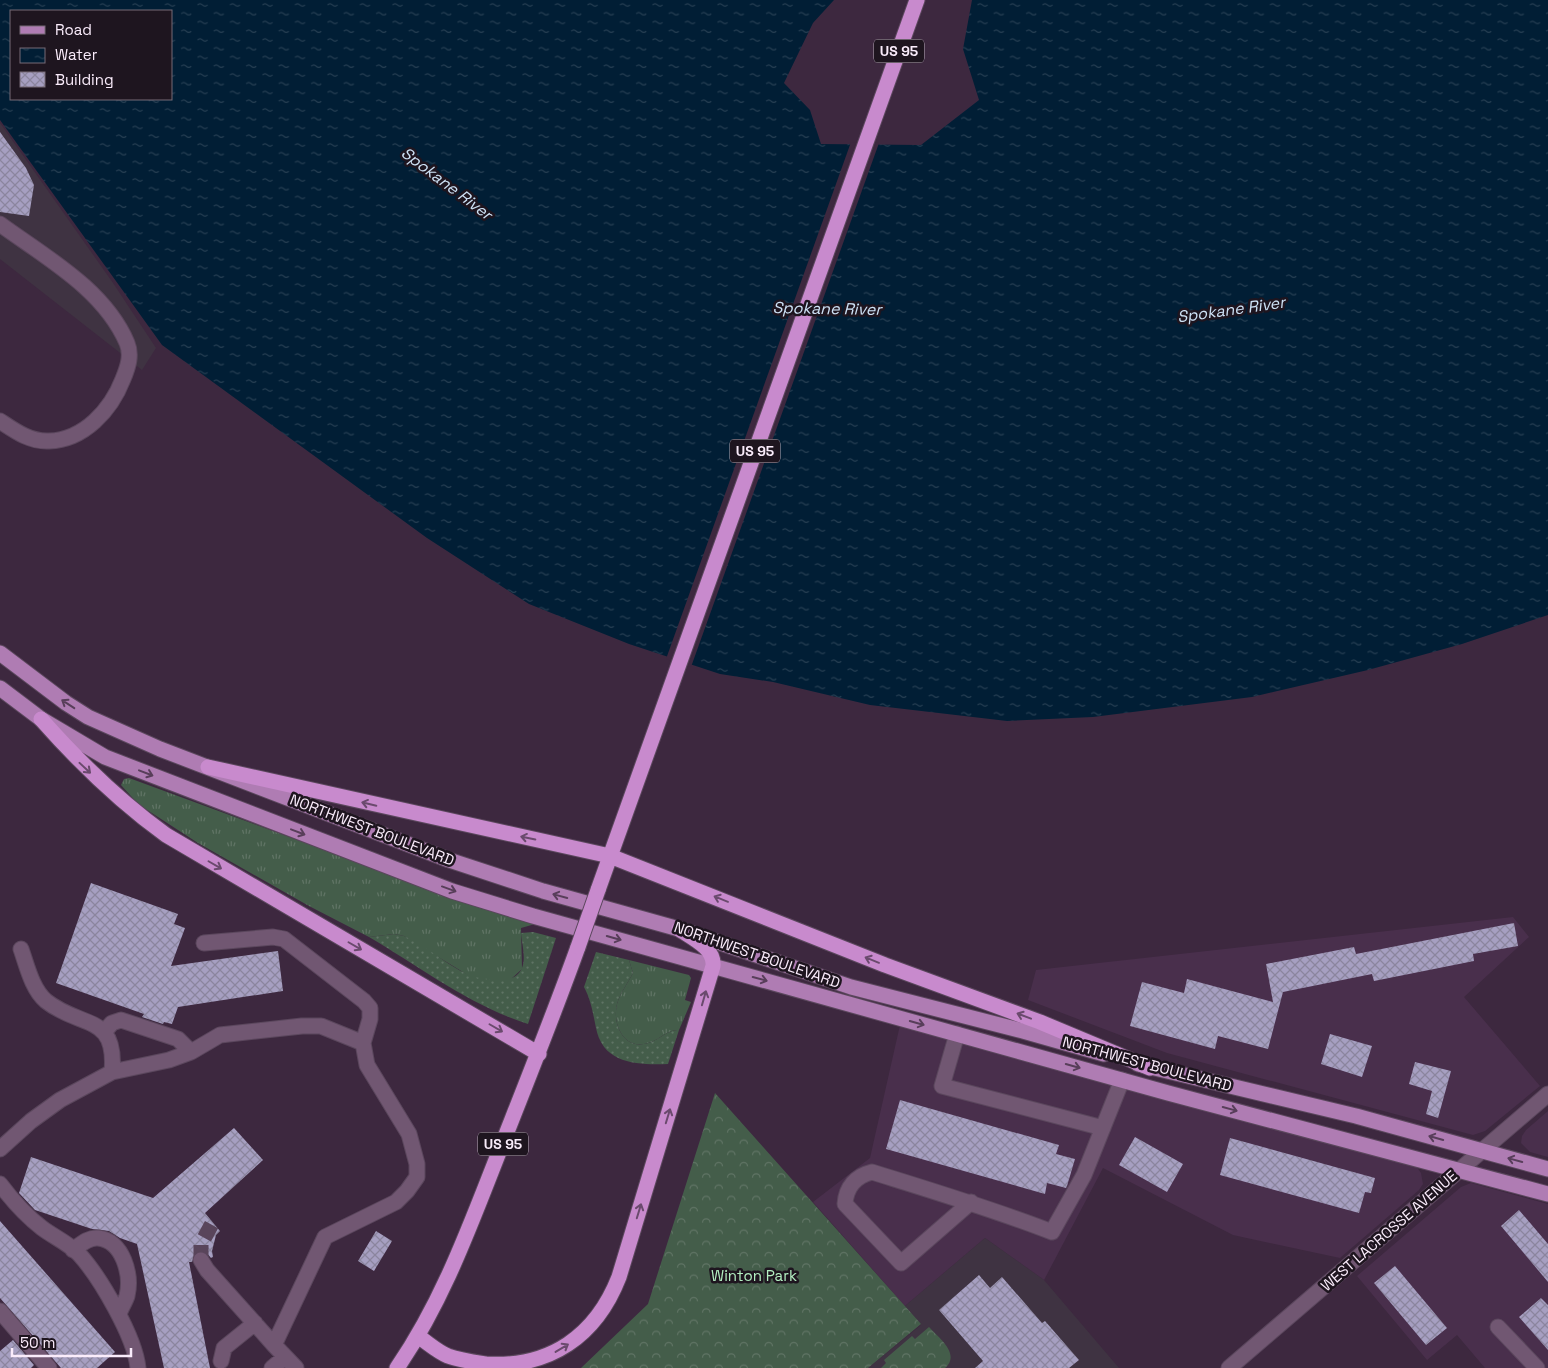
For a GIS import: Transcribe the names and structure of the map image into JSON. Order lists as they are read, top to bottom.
{
  "streets": {
    "highway": ["US 95"],
    "main road": ["NORTHWEST BOULEVARD"],
    "street": ["WEST LACROSSE AVENUE"]
  },
  "crossings": [
    ["NORTHWEST BOULEVARD", "WEST LACROSSE AVENUE"]
  ],
  "water": ["Spokane River"],
  "parks": ["Winton Park"],
  "legend": ["Road", "Water", "Building"],
  "scale_bar": "50 m"
}
